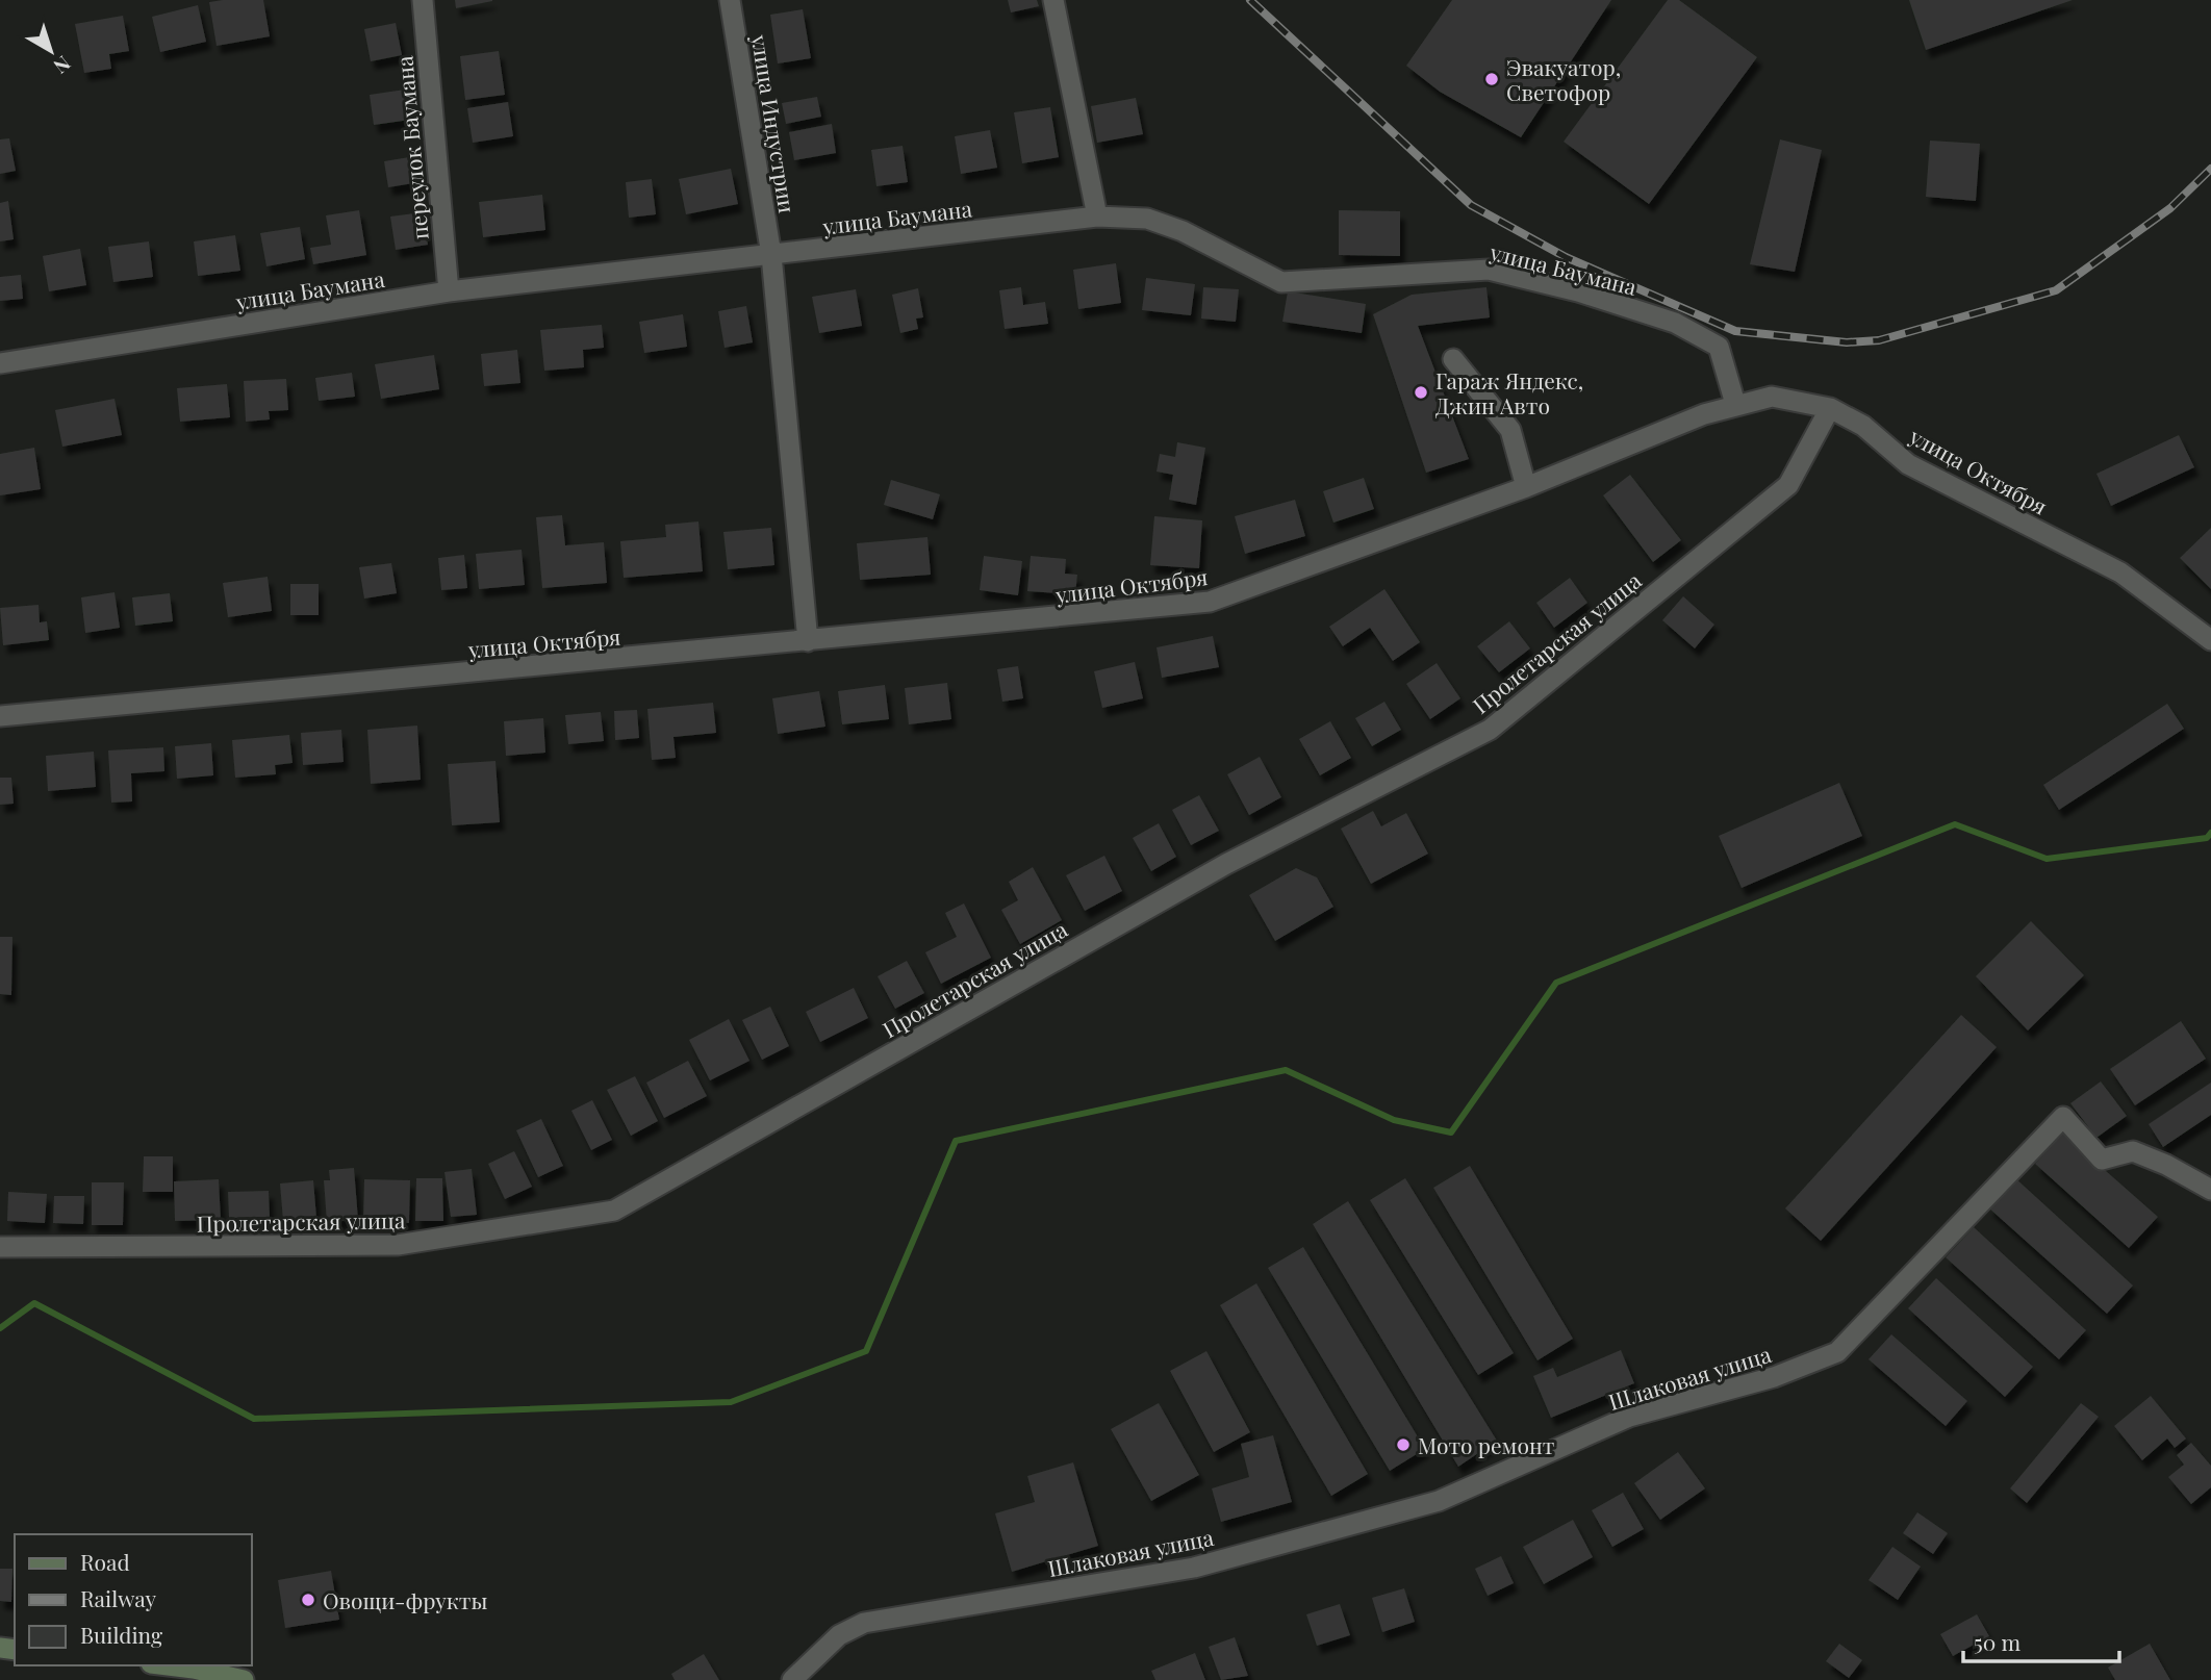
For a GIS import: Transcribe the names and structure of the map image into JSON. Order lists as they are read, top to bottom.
{
  "streets": {
    "street": [
      "улица Индустрии",
      "переулок Баумана",
      "улица Баумана",
      "улица Октября",
      "Пролетарская улица",
      "Шлаковая улица"
    ]
  },
  "crossings": [
    ["улица Индустрии", "улица Баумана"],
    ["улица Индустрии", "улица Октября"],
    ["переулок Баумана", "улица Баумана"],
    ["улица Баумана", "улица Октября"],
    ["улица Октября", "Пролетарская улица"]
  ],
  "places": [
    "Эвакуатор, Светофор",
    "Гараж Яндекс, Джин Авто",
    "Мото ремонт",
    "Овощи-фрукты"
  ],
  "legend": ["Road", "Railway", "Building"],
  "scale_bar": "50 m",
  "north": "bottom right"
}
